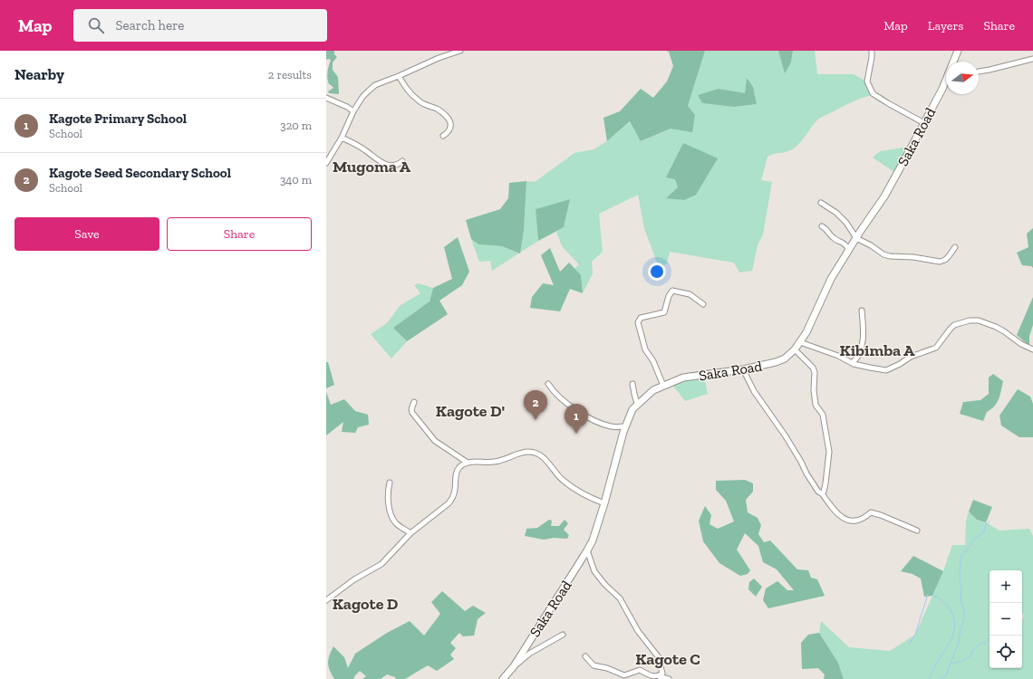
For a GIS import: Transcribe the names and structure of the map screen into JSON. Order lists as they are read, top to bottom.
{
  "streets": {
    "main road": ["Saka Road"]
  },
  "districts": [
    "Mugoma A",
    "Kibimba A",
    "Kagote D'",
    "Kagote D",
    "Kagote C"
  ],
  "north": "right",
  "page": {
    "header": "Map",
    "search": "Search here",
    "nav": ["Map", "Layers", "Share"],
    "heading": ["Nearby", "2 results"],
    "list": [
      {
        "mark": "1",
        "name": "Kagote Primary School",
        "note": "School",
        "value": "320 m"
      },
      {
        "mark": "2",
        "name": "Kagote Seed Secondary School",
        "note": "School",
        "value": "340 m"
      }
    ],
    "buttons": ["Save", "Share"],
    "pins": ["2", "1"],
    "map_buttons": ["+", "−"]
  }
}
